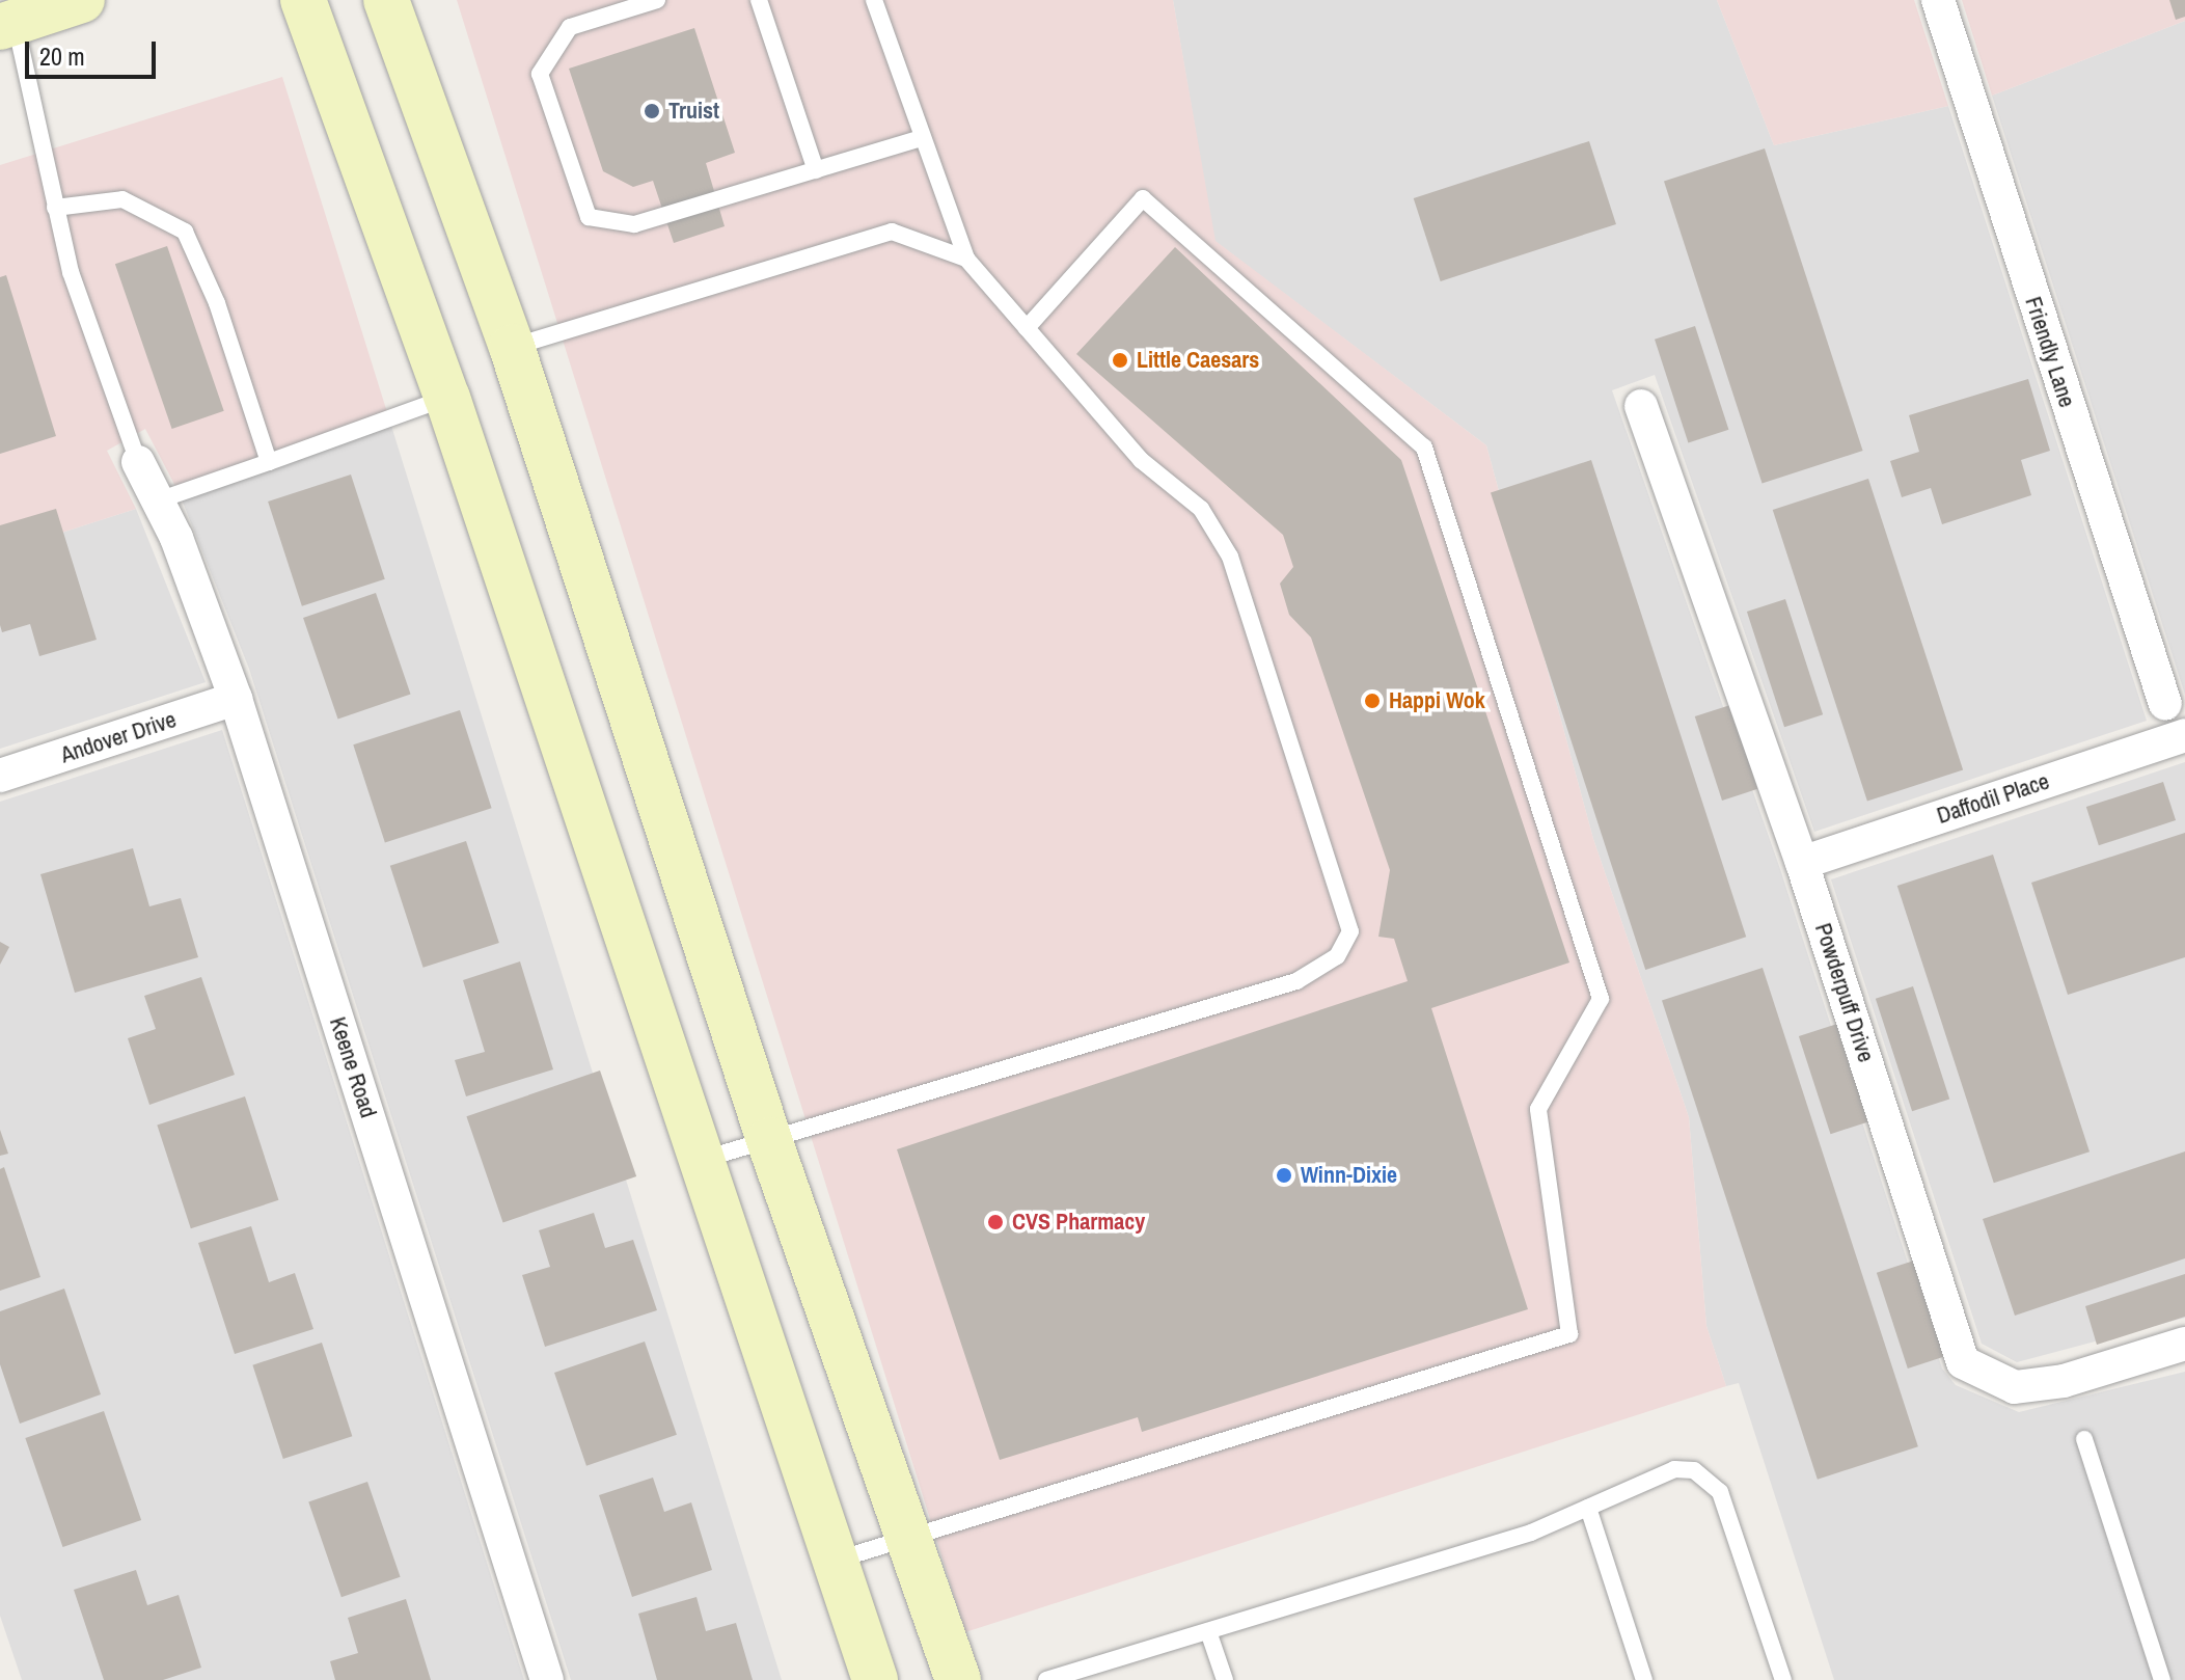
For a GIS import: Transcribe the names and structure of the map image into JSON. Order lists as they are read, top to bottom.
{
  "streets": {
    "street": [
      "Friendly Lane",
      "Andover Drive",
      "Daffodil Place",
      "Powderpuff Drive",
      "Keene Road"
    ]
  },
  "crossings": [
    ["Andover Drive", "Keene Road"],
    ["Daffodil Place", "Powderpuff Drive"]
  ],
  "places": [
    "Truist",
    "Little Caesars",
    "Happi Wok",
    "Winn-Dixie",
    "CVS Pharmacy"
  ],
  "scale_bar": "20 m"
}
